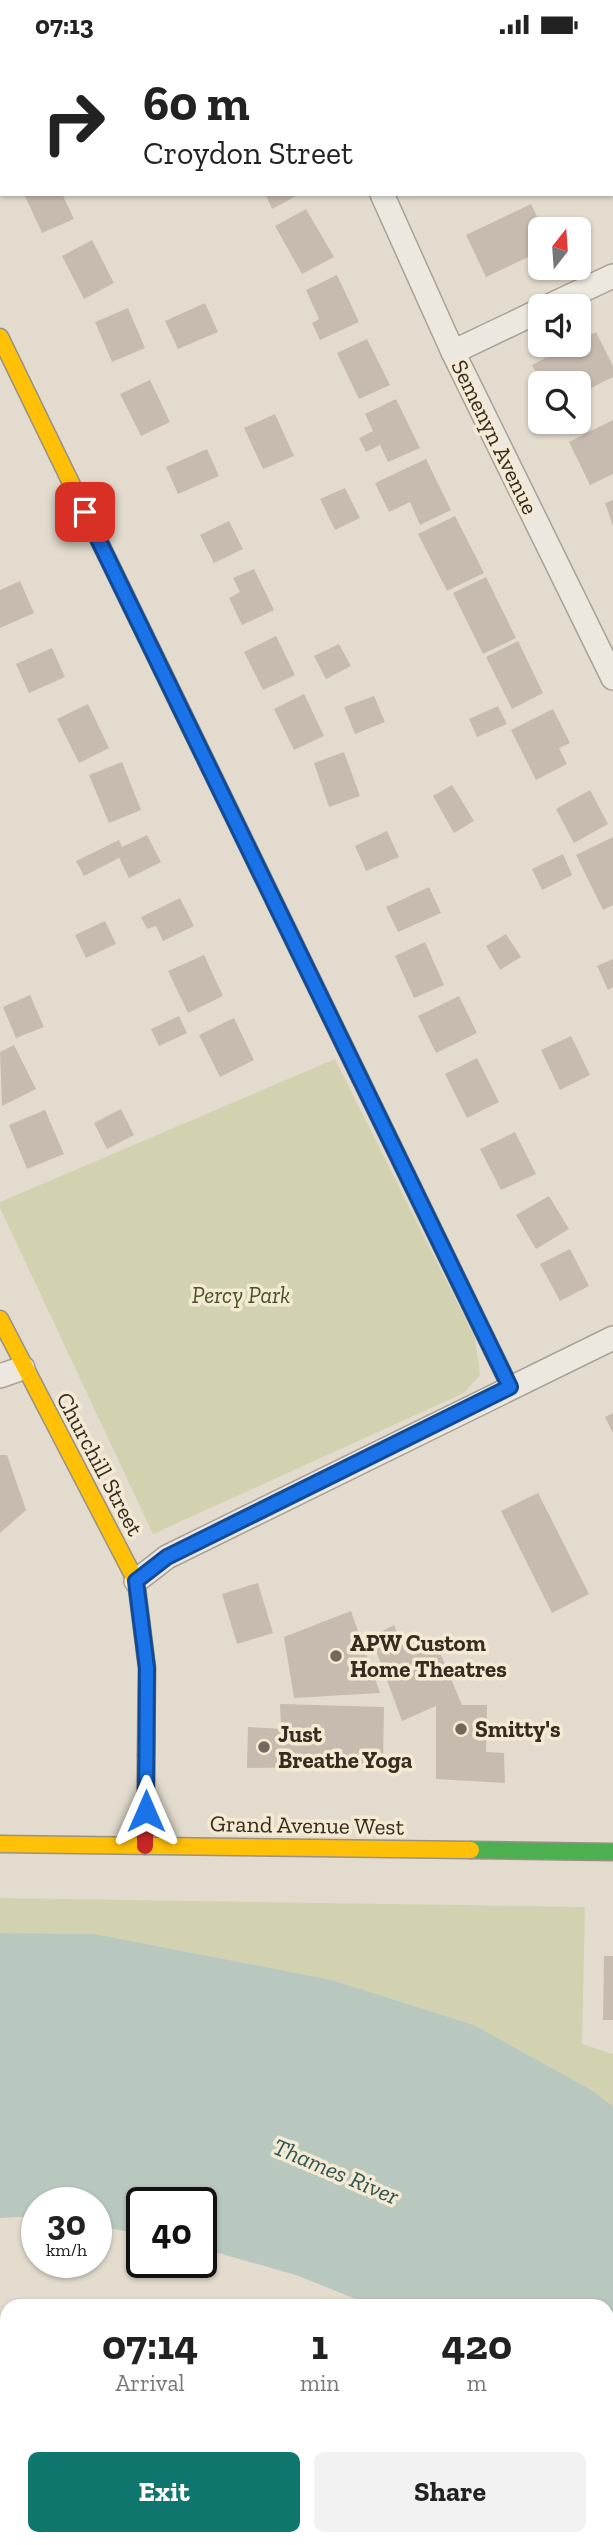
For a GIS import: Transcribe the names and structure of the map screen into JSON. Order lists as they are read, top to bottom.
{
  "streets": {
    "street": ["Semenyn Avenue", "Churchill Street", "Grand Avenue West"]
  },
  "crossings": [
    ["Churchill Street", "Grand Avenue West"]
  ],
  "water": ["Thames River"],
  "parks": ["Percy Park"],
  "places": ["APW Custom Home Theatres", "Smitty's", "Just Breathe Yoga"],
  "north": "top",
  "page": {
    "status": "07:13",
    "turn": ["60 m", "Croydon Street"],
    "speed": "30 km/h",
    "limit": "40",
    "eta": [
      "07:14",
      "Arrival",
      "1",
      "min",
      "420",
      "m"
    ],
    "buttons": ["Exit", "Share"]
  }
}
